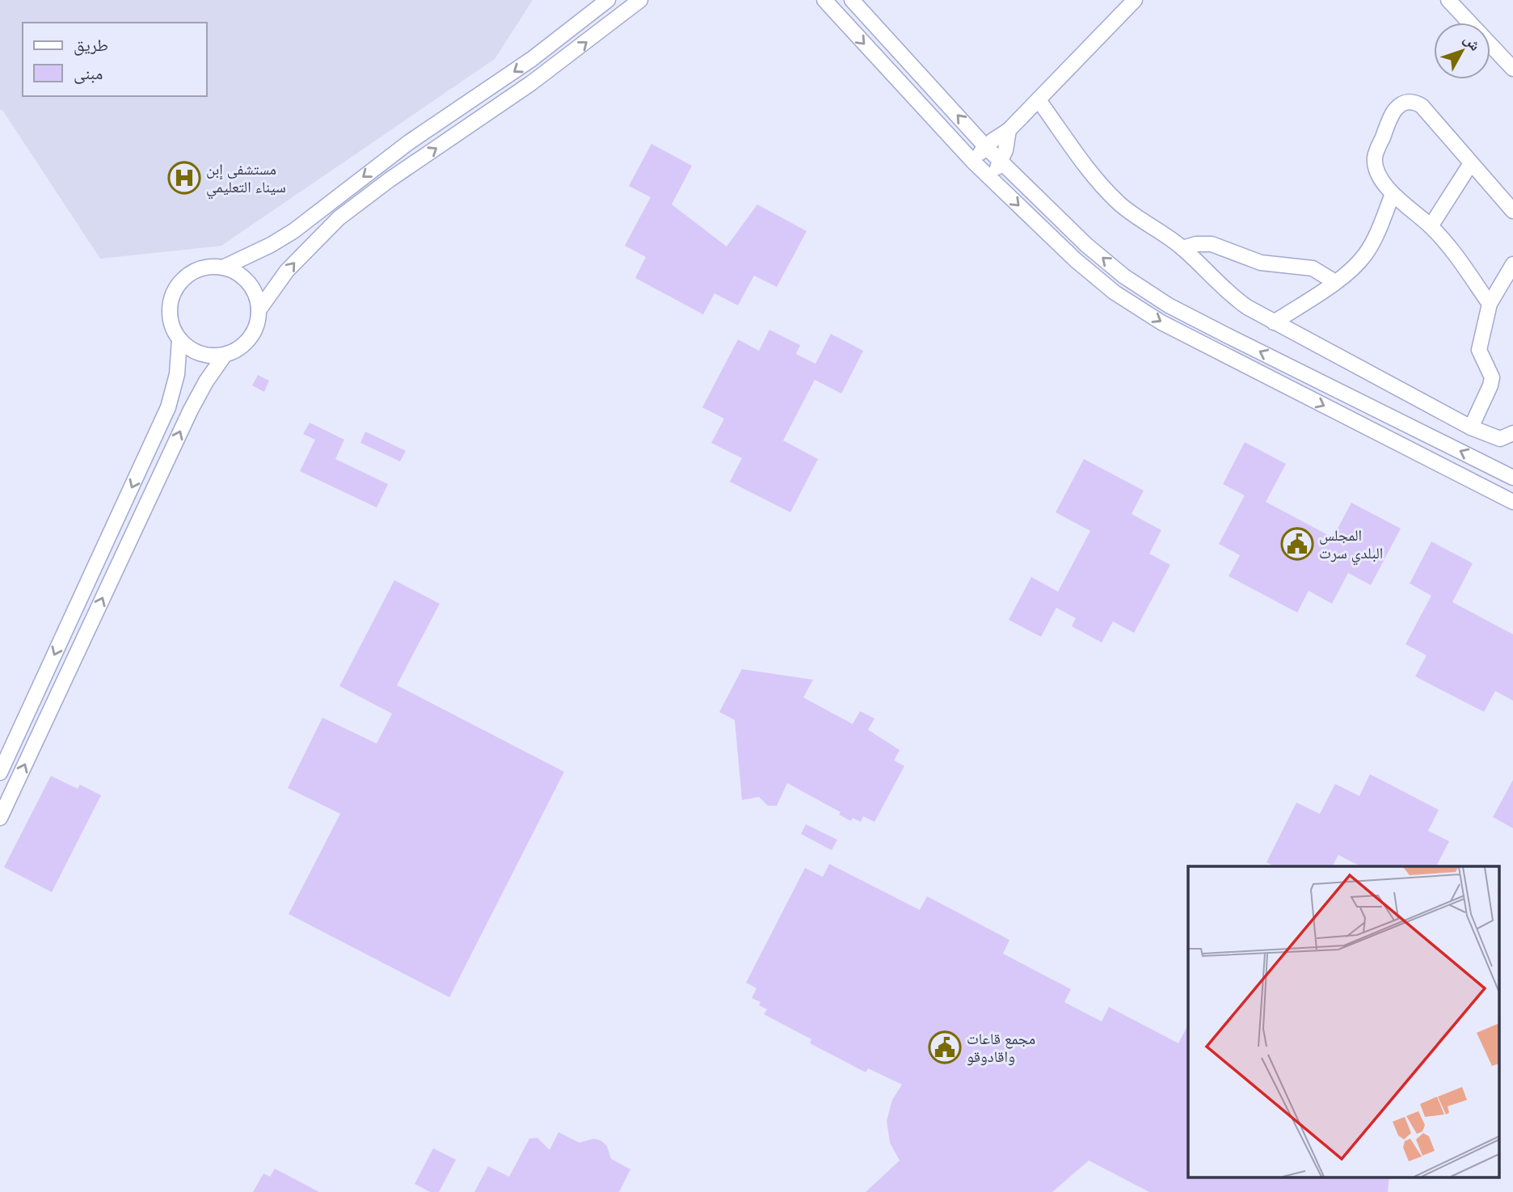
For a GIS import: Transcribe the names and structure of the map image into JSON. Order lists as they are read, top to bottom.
{
  "places": {
    "hospital": ["مستشفى إبن سيناء التعليمي"],
    "public building": ["المجلس البلدي سرت", "مجمع قاعات واقادوقو"]
  },
  "legend": ["طريق", "مبنى"],
  "north": "top right"
}
